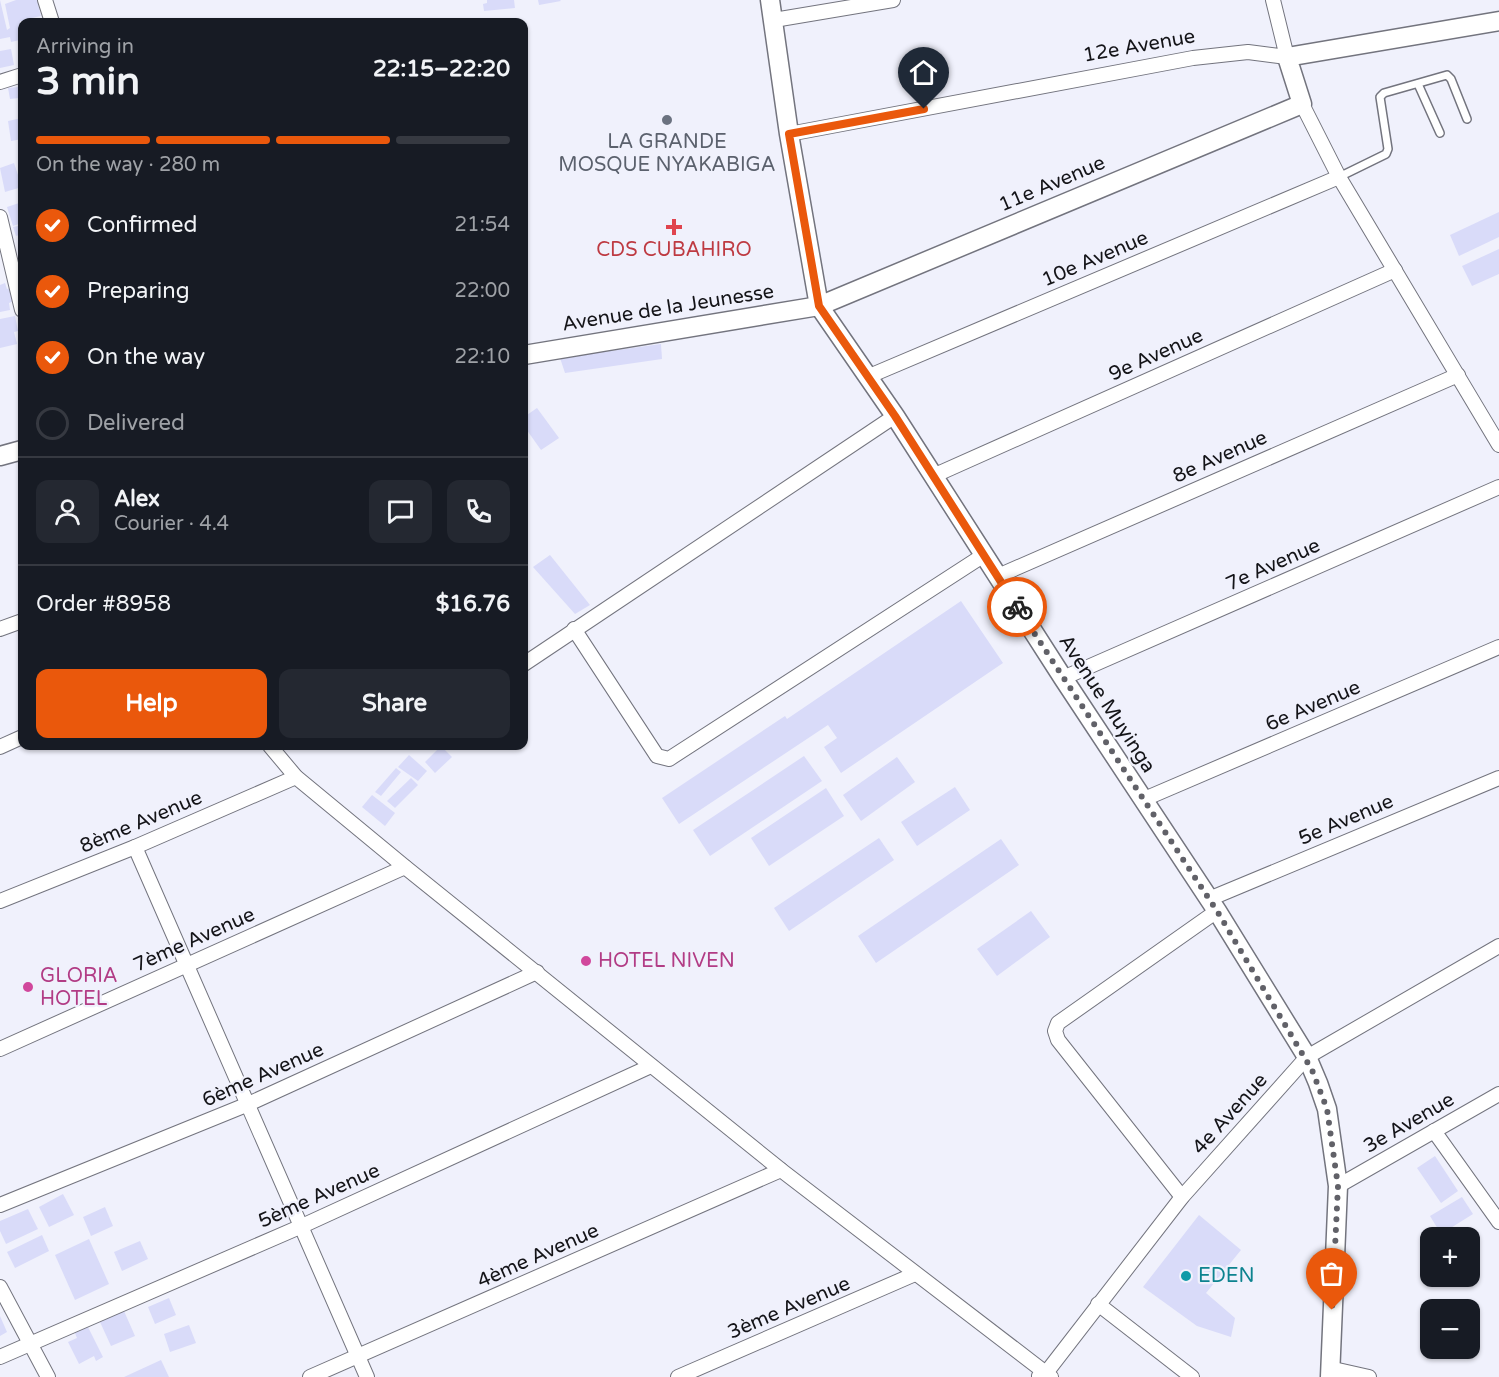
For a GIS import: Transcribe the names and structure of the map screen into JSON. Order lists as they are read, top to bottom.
{
  "streets": {
    "street": [
      "12e Avenue",
      "11e Avenue",
      "10e Avenue",
      "Avenue de la Jeunesse",
      "9e Avenue",
      "8e Avenue",
      "7e Avenue",
      "Avenue Muyinga",
      "6e Avenue",
      "5e Avenue",
      "8ème Avenue",
      "7ème Avenue",
      "6ème Avenue",
      "4e Avenue",
      "3e Avenue",
      "5ème Avenue",
      "4ème Avenue",
      "3ème Avenue"
    ]
  },
  "crossings": [
    ["12e Avenue", "Avenue Muyinga"],
    ["11e Avenue", "Avenue de la Jeunesse"],
    ["11e Avenue", "Avenue Muyinga"],
    ["10e Avenue", "Avenue Muyinga"],
    ["Avenue de la Jeunesse", "Avenue Muyinga"],
    ["9e Avenue", "Avenue Muyinga"],
    ["8e Avenue", "Avenue Muyinga"],
    ["7e Avenue", "Avenue Muyinga"],
    ["Avenue Muyinga", "6e Avenue"],
    ["Avenue Muyinga", "5e Avenue"],
    ["Avenue Muyinga", "4e Avenue"],
    ["Avenue Muyinga", "3e Avenue"],
    ["5e Avenue", "4e Avenue"]
  ],
  "places": {
    "other": [
      "LA GRANDE MOSQUE NYAKABIGA",
      "HOTEL NIVEN",
      "GLORIA HOTEL",
      "EDEN"
    ],
    "health": ["CDS CUBAHIRO"]
  },
  "page": {
    "heading": ["3 min", "Arriving in", "22:15–22:20"],
    "panel": [
      "Alex",
      "Courier · 4.4",
      "Order #8958",
      "$16.76"
    ],
    "bar": "On the way · 280 m",
    "list": [
      ["Confirmed", "21:54"],
      ["Preparing", "22:00"],
      ["On the way", "22:10"],
      "Delivered"
    ],
    "buttons": ["Help", "Share"],
    "map_buttons": ["+", "−"]
  }
}
